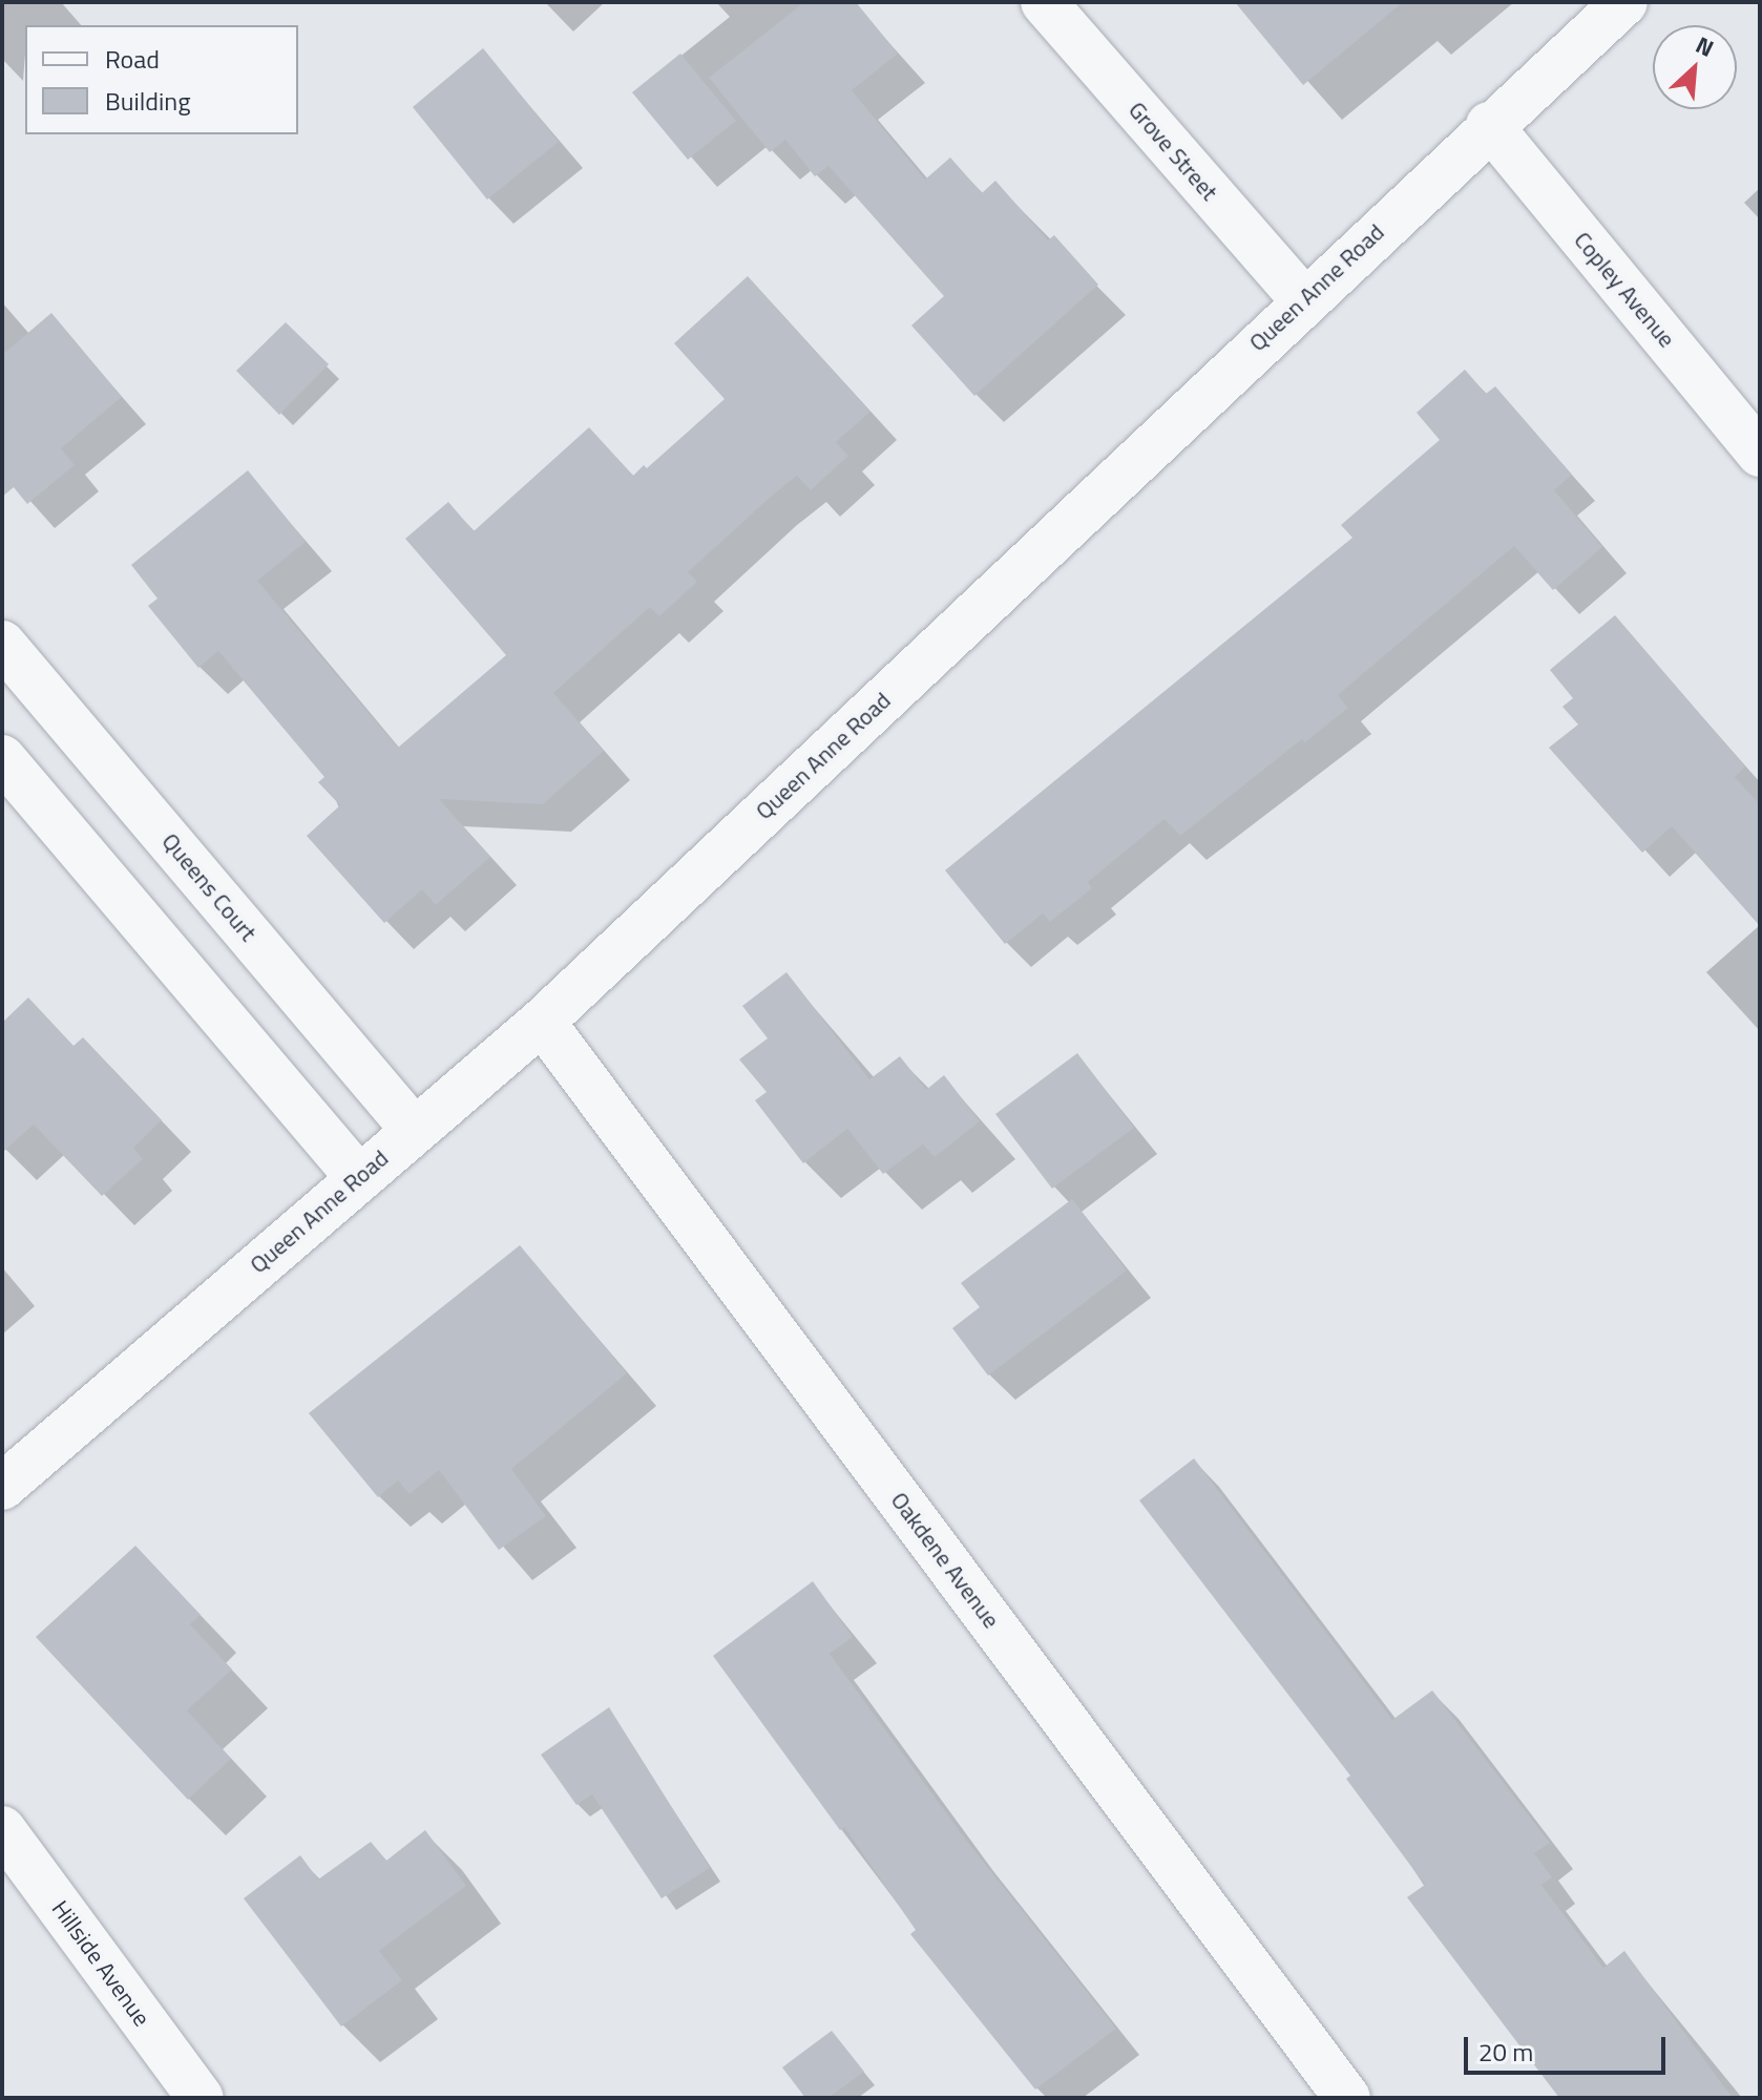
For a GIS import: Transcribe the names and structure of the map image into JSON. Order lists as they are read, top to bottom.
{
  "streets": {
    "street": [
      "Grove Street",
      "Queen Anne Road",
      "Copley Avenue",
      "Queens Court",
      "Oakdene Avenue",
      "Hillside Avenue"
    ]
  },
  "crossings": [
    ["Grove Street", "Queen Anne Road"],
    ["Queen Anne Road", "Copley Avenue"],
    ["Queen Anne Road", "Queens Court"],
    ["Queen Anne Road", "Oakdene Avenue"]
  ],
  "legend": ["Road", "Building"],
  "scale_bar": "20 m",
  "north": "top right"
}
